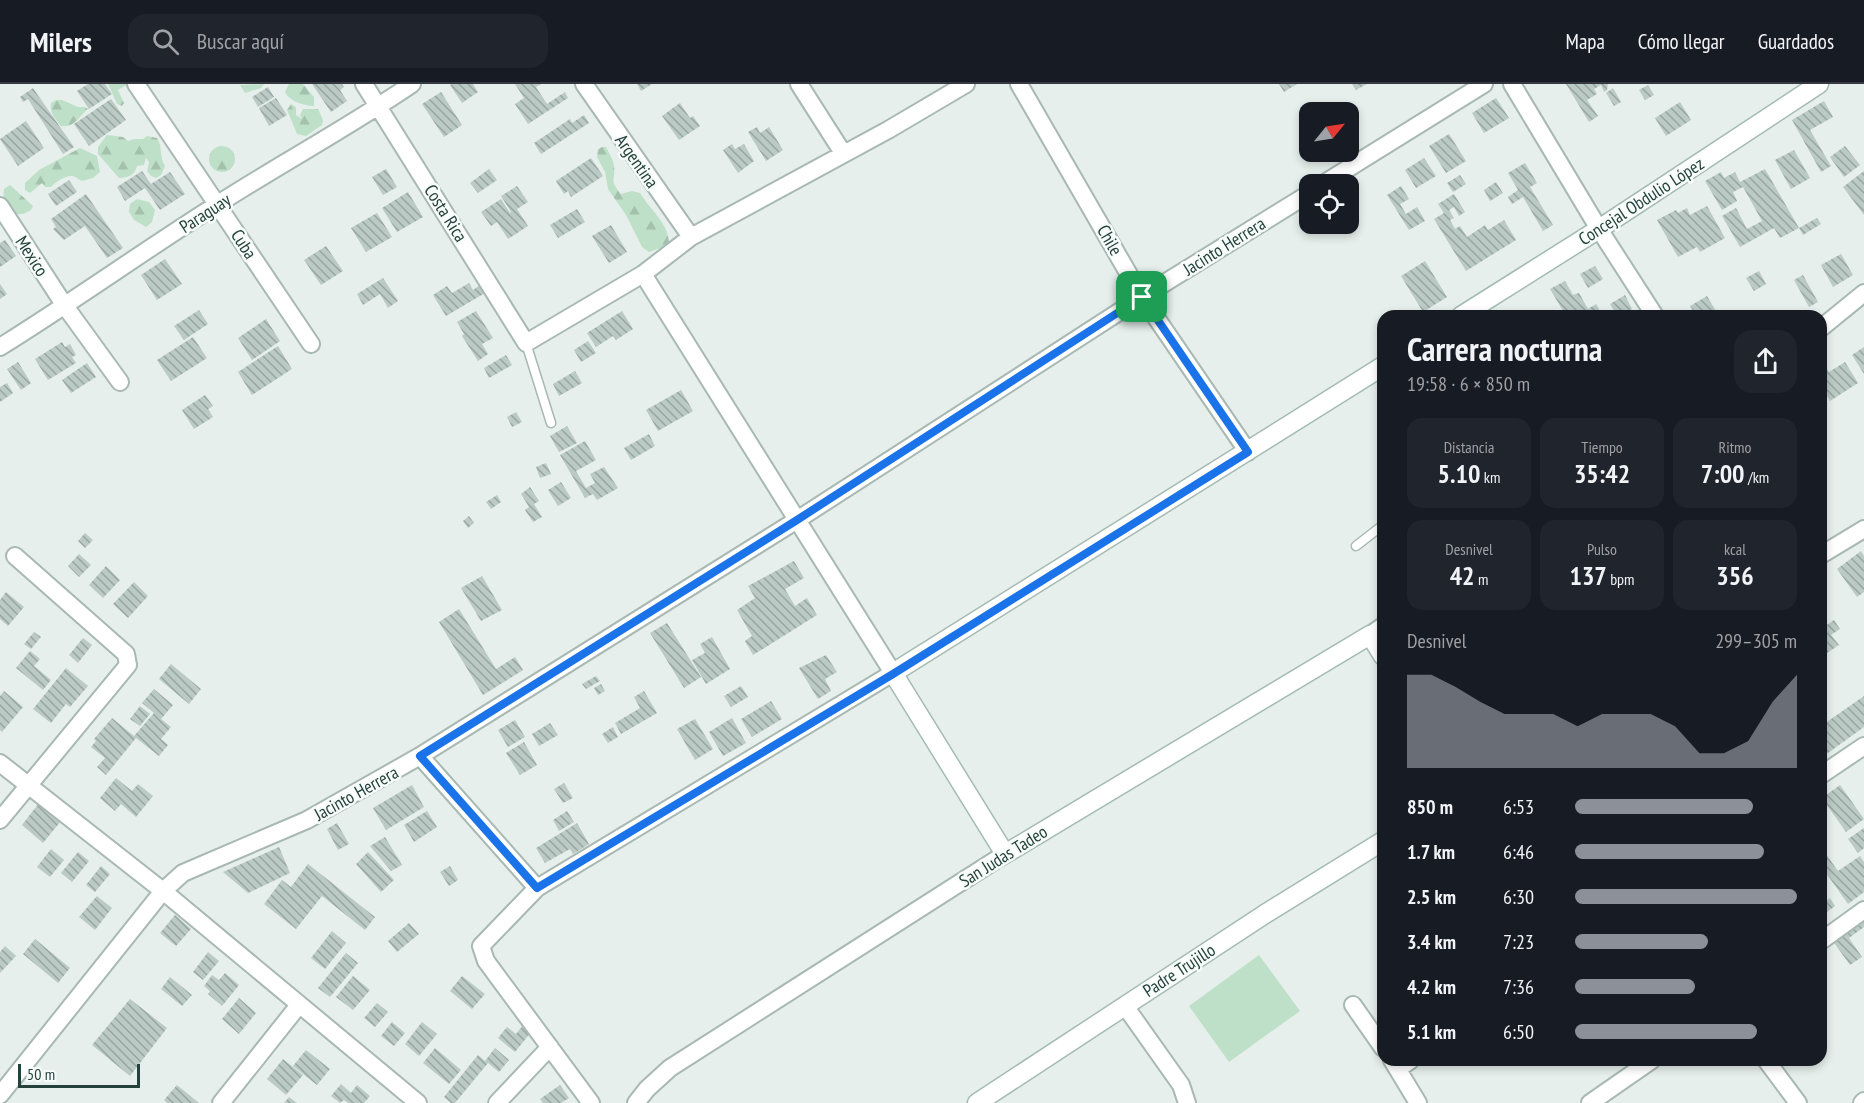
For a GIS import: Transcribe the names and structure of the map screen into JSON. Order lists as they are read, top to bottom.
{
  "streets": {
    "street": [
      "Argentina",
      "Concejal Obdulio López",
      "Paraguay",
      "Costa Rica",
      "Chile",
      "Cuba",
      "Jacinto Herrera",
      "Mexico",
      "San Judas Tadeo",
      "Padre Trujillo"
    ]
  },
  "crossings": [
    ["Paraguay", "Costa Rica"],
    ["Paraguay", "Cuba"],
    ["Paraguay", "Mexico"],
    ["Chile", "Jacinto Herrera"]
  ],
  "scale_bar": "50 m",
  "north": "top right",
  "page": {
    "header": "Milers",
    "search": "Buscar aquí",
    "nav": ["Mapa", "Cómo llegar", "Guardados"],
    "heading": ["Carrera nocturna", "19:58 · 6 × 850 m"],
    "stats": [
      ["Distancia", "5.10 km"],
      ["Tiempo", "35:42"],
      ["Ritmo", "7:00 /km"],
      ["Desnivel", "42 m"],
      ["Pulso", "137 bpm"],
      ["kcal", "356"]
    ],
    "chart": ["Desnivel", "299–305 m"],
    "list": [
      {
        "name": "850 m",
        "note": "6:53"
      },
      {
        "name": "1.7 km",
        "note": "6:46"
      },
      {
        "name": "2.5 km",
        "note": "6:30"
      },
      {
        "name": "3.4 km",
        "note": "7:23"
      },
      {
        "name": "4.2 km",
        "note": "7:36"
      },
      {
        "name": "5.1 km",
        "note": "6:50"
      }
    ],
    "scale": "50 m"
  }
}
